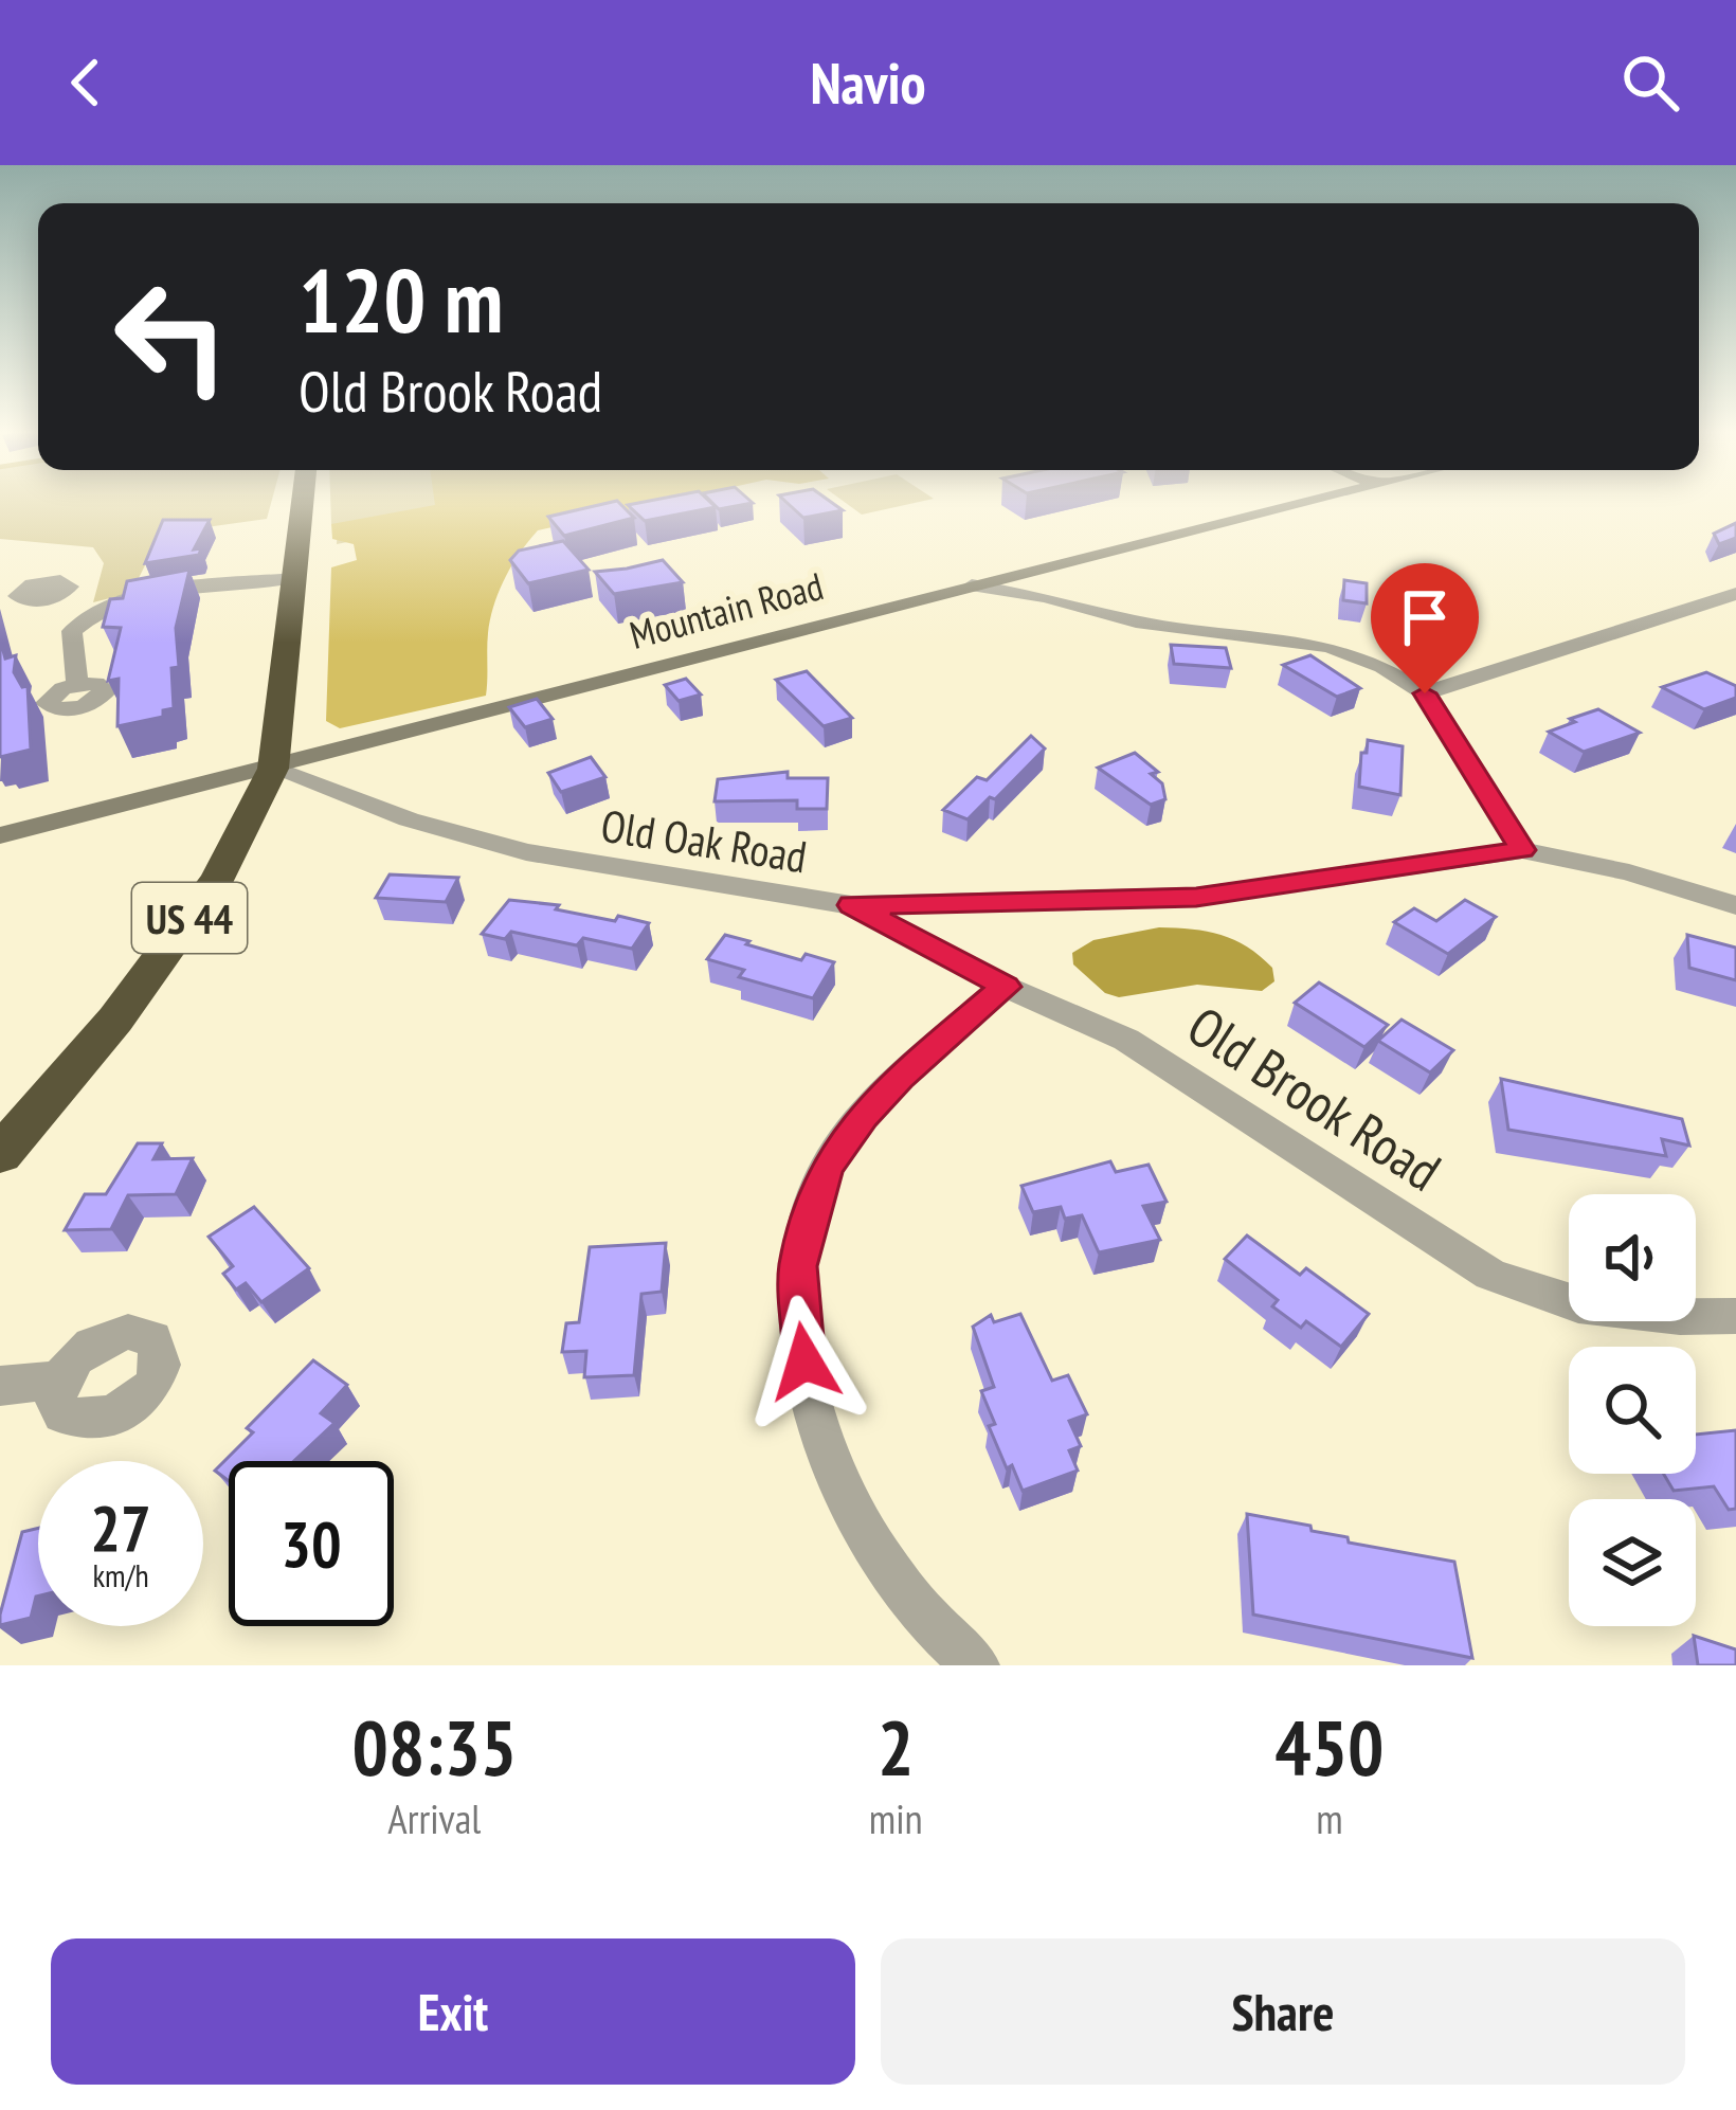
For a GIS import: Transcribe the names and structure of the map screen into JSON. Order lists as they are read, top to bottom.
{
  "streets": {
    "highway": ["US 44"],
    "main road": ["Mountain Road"],
    "street": ["Old Oak Road", "Old Brook Road"]
  },
  "crossings": [
    ["Mountain Road", "Old Oak Road"],
    ["Mountain Road", "US 44"],
    ["Old Oak Road", "US 44"],
    ["Old Oak Road", "Old Brook Road"]
  ],
  "page": {
    "header": "Navio",
    "turn": ["120 m", "Old Brook Road"],
    "speed": "27 km/h",
    "limit": "30",
    "eta": [
      "08:35",
      "Arrival",
      "2",
      "min",
      "450",
      "m"
    ],
    "buttons": ["Exit", "Share"]
  }
}
